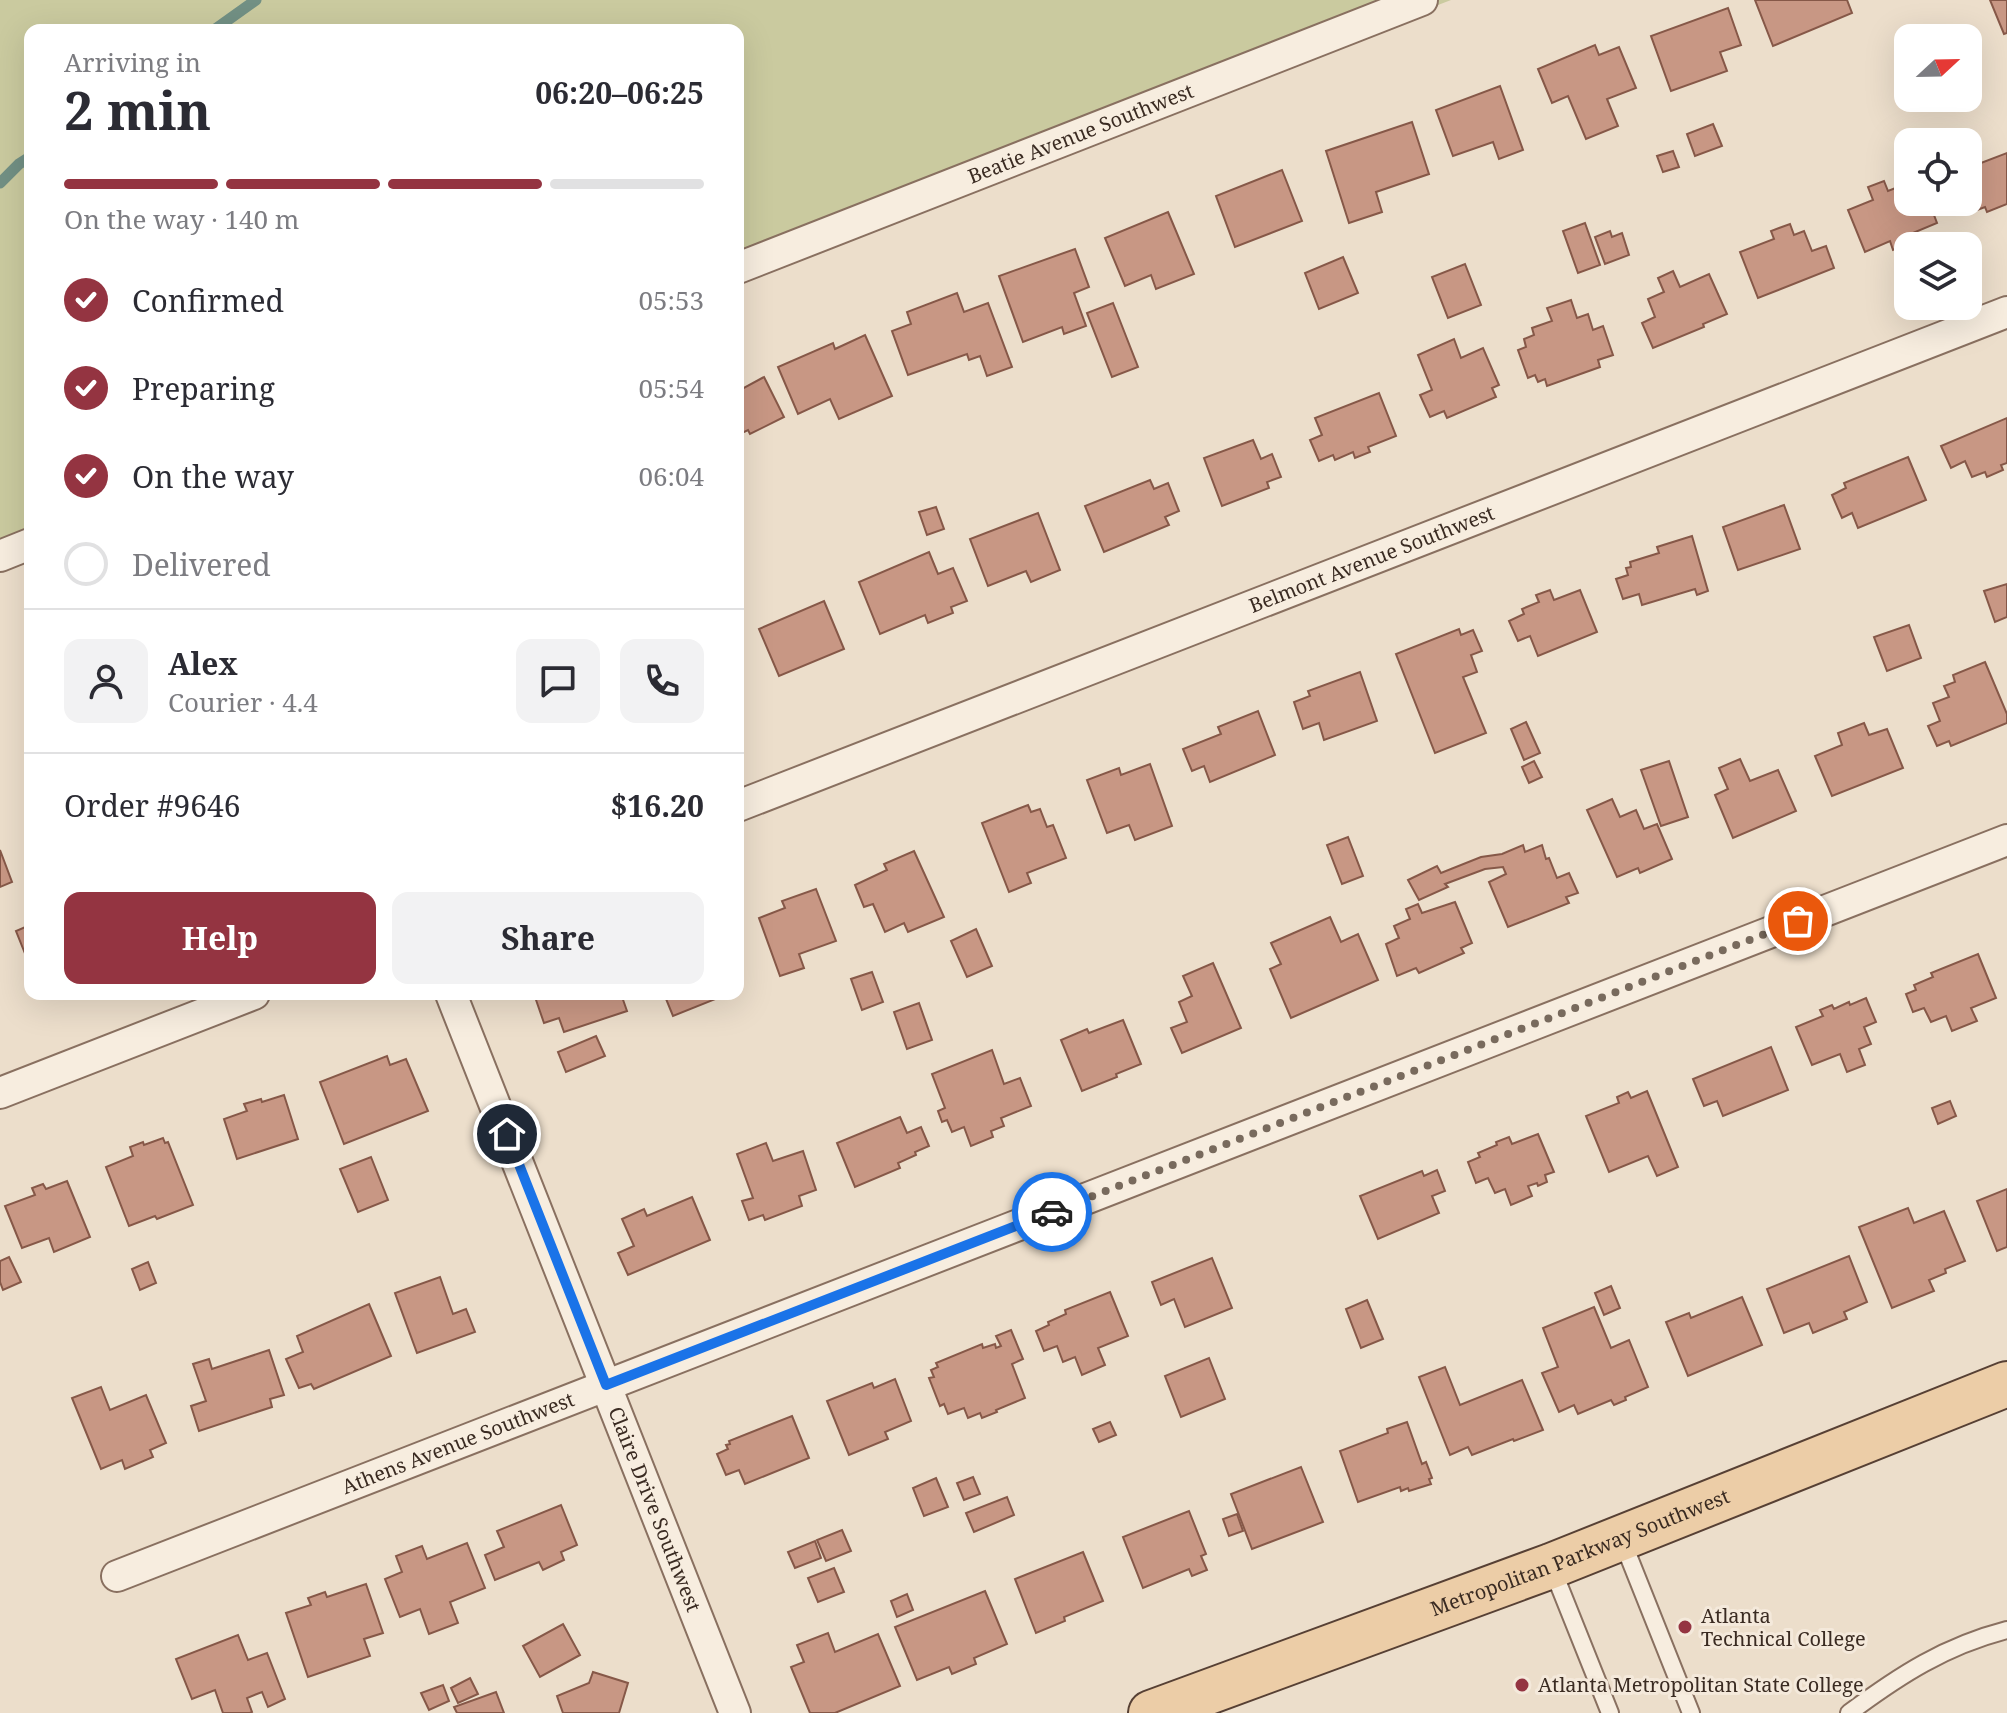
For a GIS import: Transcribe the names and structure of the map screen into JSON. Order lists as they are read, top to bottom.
{
  "streets": {
    "main road": ["Metropolitan Parkway Southwest"],
    "street": [
      "Beatie Avenue Southwest",
      "Belmont Avenue Southwest",
      "Athens Avenue Southwest",
      "Claire Drive Southwest"
    ]
  },
  "crossings": [
    ["Athens Avenue Southwest", "Claire Drive Southwest"]
  ],
  "places": ["Atlanta Technical College", "Atlanta Metropolitan State College"],
  "north": "right",
  "page": {
    "heading": ["2 min", "Arriving in", "06:20–06:25"],
    "panel": [
      "Alex",
      "Courier · 4.4",
      "Order #9646",
      "$16.20"
    ],
    "bar": "On the way · 140 m",
    "list": [
      ["Confirmed", "05:53"],
      ["Preparing", "05:54"],
      ["On the way", "06:04"],
      "Delivered"
    ],
    "buttons": ["Help", "Share"]
  }
}
